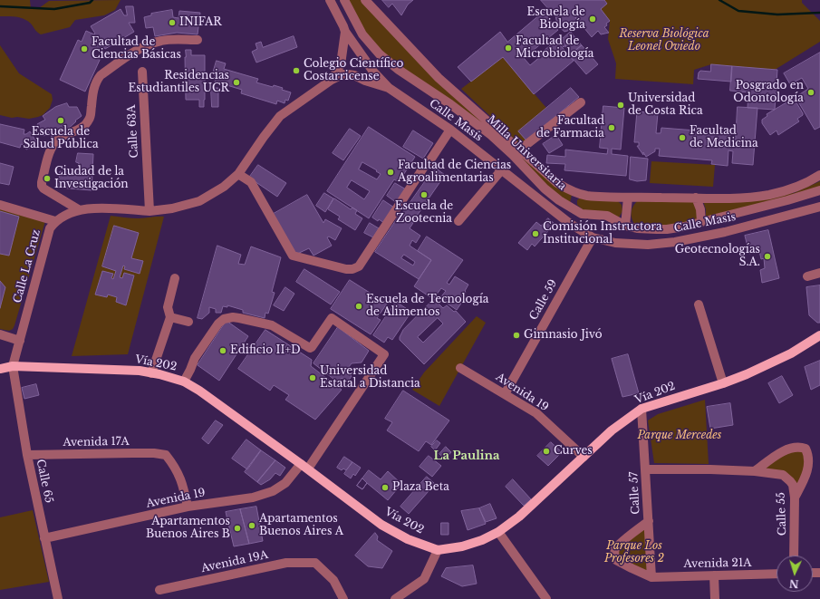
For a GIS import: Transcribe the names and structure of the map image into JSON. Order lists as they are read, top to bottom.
{
  "streets": {
    "main road": ["Vía 202"],
    "street": [
      "Calle Masís",
      "Calle 63A",
      "Milla Universitaria",
      "Calle Masis",
      "Calle La Cruz",
      "Calle 59",
      "Avenida 19",
      "Avenida 17A",
      "Calle 65",
      "Calle 57",
      "Calle 55",
      "Avenida 19A",
      "Avenida 21A"
    ]
  },
  "crossings": [
    ["Calle Masís", "Calle Masis"],
    ["Calle Masís", "Calle La Cruz"],
    ["Calle Masís", "Calle 59"],
    ["Calle 63A", "Calle La Cruz"],
    ["Calle Masis", "Calle 59"],
    ["Calle La Cruz", "Vía 202"],
    ["Calle La Cruz", "Calle 65"],
    ["Calle 59", "Avenida 19"],
    ["Vía 202", "Avenida 19"],
    ["Vía 202", "Calle 65"],
    ["Vía 202", "Calle 57"],
    ["Avenida 19", "Avenida 17A"],
    ["Avenida 19", "Calle 65"],
    ["Avenida 17A", "Calle 65"],
    ["Calle 57", "Avenida 21A"]
  ],
  "districts": ["La Paulina"],
  "parks": ["Reserva Biológica Leonel Oviedo", "Parque Mercedes", "Parque Los Profesores 2"],
  "places": [
    "Escuela de Biología",
    "INIFAR",
    "Facultad de Microbiología",
    "Facultad de Ciencias Básicas",
    "Colegio Científico Costarricense",
    "Residencias Estudiantiles UCR",
    "Posgrado en Odontología",
    "Universidad de Costa Rica",
    "Escuela de Salud Pública",
    "Facultad de Farmacia",
    "Facultad de Medicina",
    "Facultad de Ciencias Agroalimentarias",
    "Ciudad de la Investigación",
    "Escuela de Zootecnia",
    "Comisión Instructora Institucional",
    "Geotecnologías S.A.",
    "Escuela de Tecnología de Alimentos",
    "Gimnasio Jivó",
    "Edificio II+D",
    "Universidad Estatal a Distancia",
    "Curves",
    "Plaza Beta",
    "Apartamentos Buenos Aires A",
    "Apartamentos Buenos Aires B"
  ],
  "north": "bottom"
}
